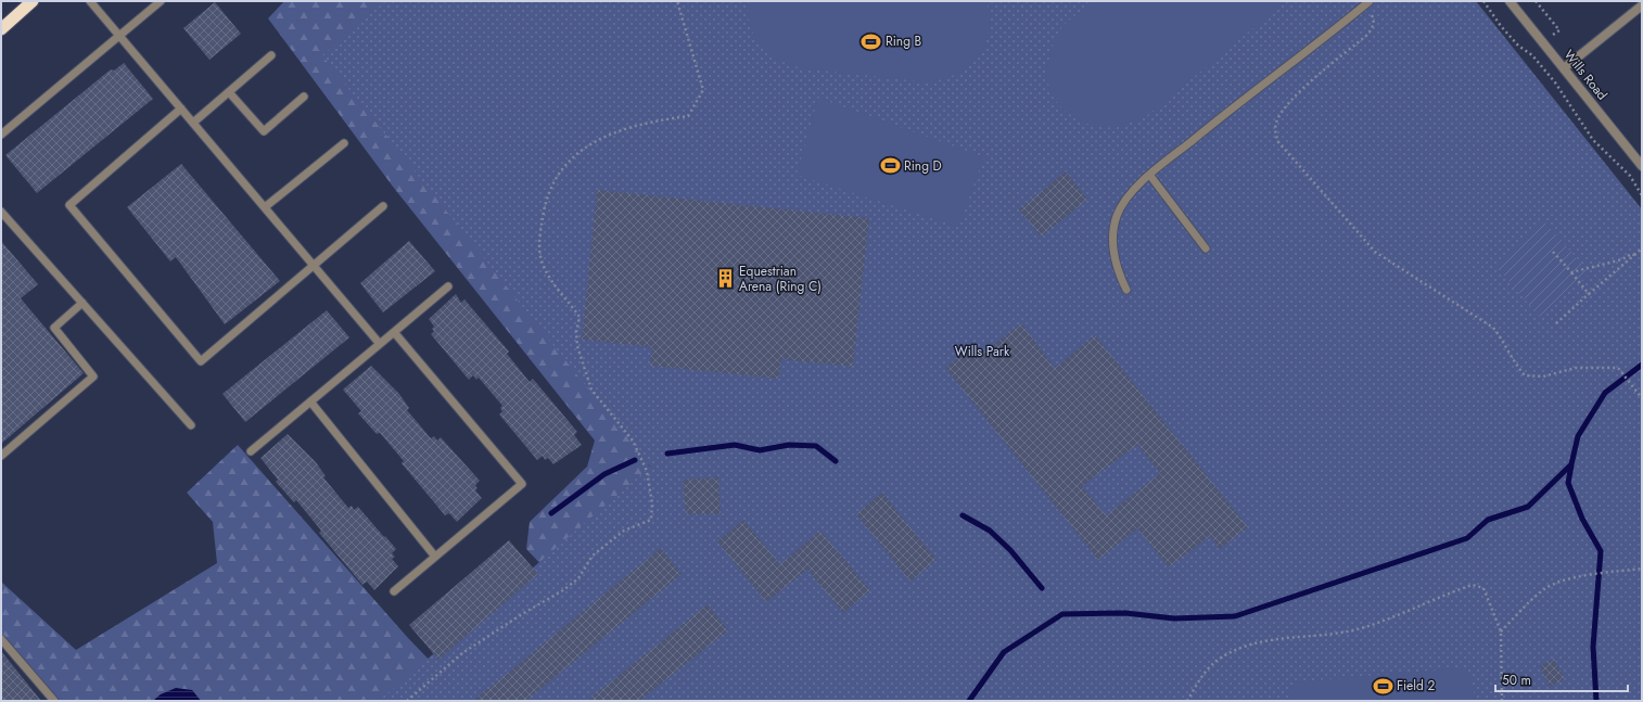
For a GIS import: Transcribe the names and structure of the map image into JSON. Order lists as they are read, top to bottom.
{
  "streets": {
    "street": ["Wills Road"]
  },
  "parks": ["Wills Park"],
  "places": {
    "sports": ["Ring B", "Ring D", "Field 2"],
    "building": ["Equestrian Arena (Ring C)"]
  },
  "scale_bar": "50 m"
}
